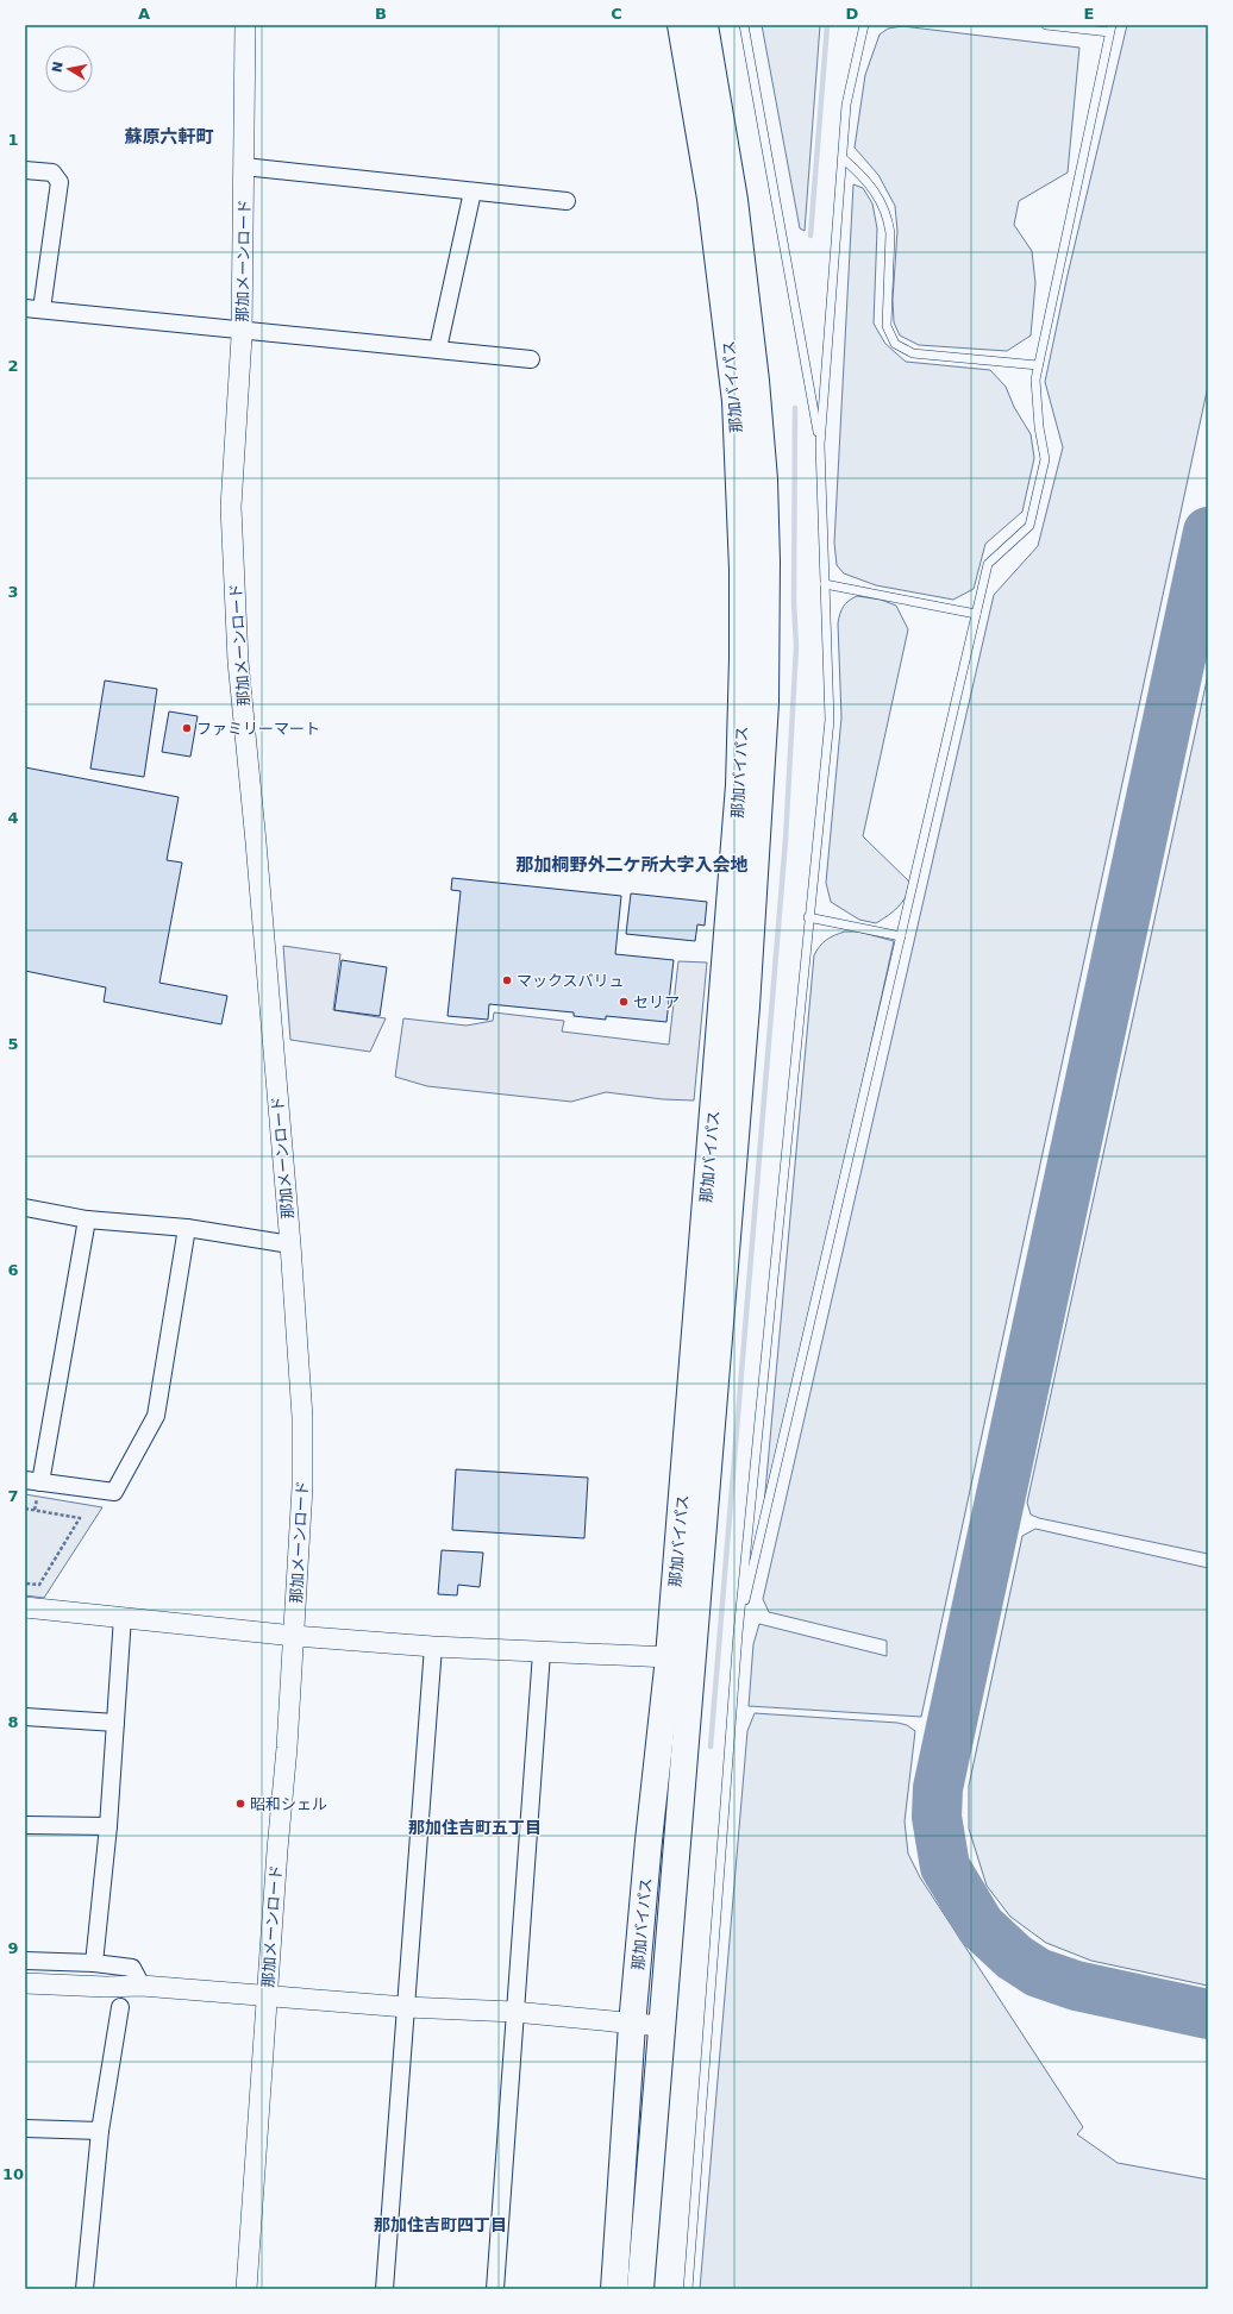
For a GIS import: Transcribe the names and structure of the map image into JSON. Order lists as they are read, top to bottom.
{
  "streets": {
    "highway": ["那加バイパス"],
    "street": ["那加メーンロード"]
  },
  "districts": [
    "蘇原六軒町",
    "那加桐野外二ケ所大字入会地",
    "那加住吉町五丁目",
    "那加住吉町四丁目"
  ],
  "places": [
    "ファミリーマート",
    "マックスバリュ",
    "セリア",
    "昭和シェル"
  ],
  "north": "left",
  "grid": {
    "columns": [
      "A",
      "B",
      "C",
      "D",
      "E"
    ],
    "rows": [
      "1",
      "2",
      "3",
      "4",
      "5",
      "6",
      "7",
      "8",
      "9",
      "10"
    ]
  }
}
